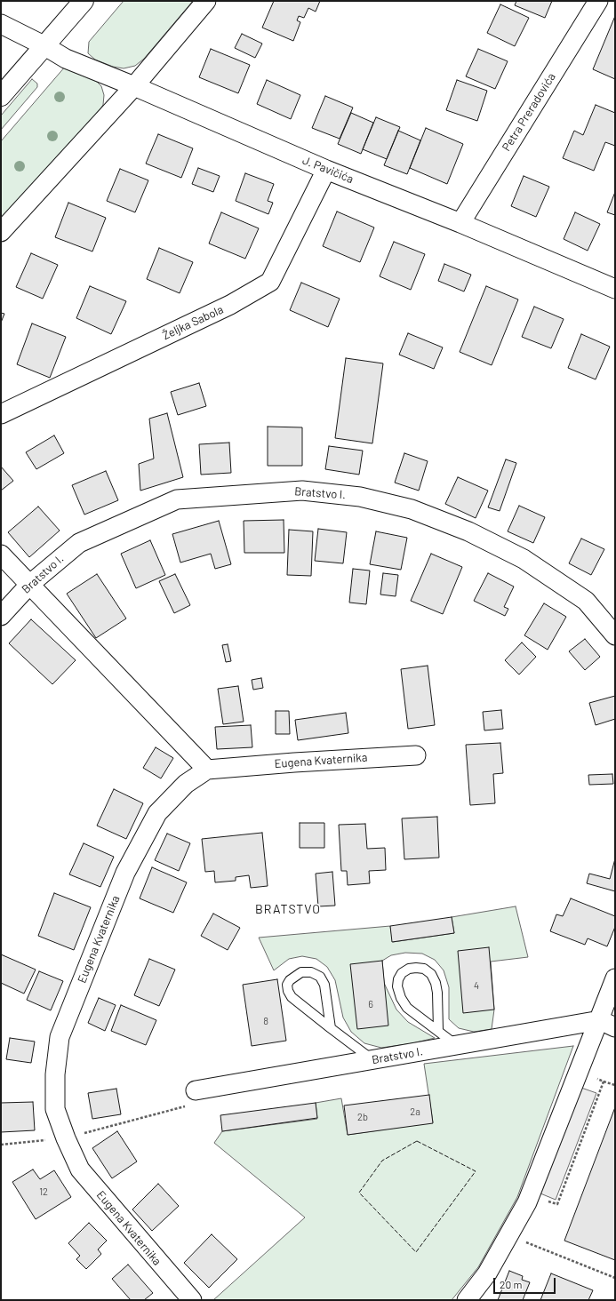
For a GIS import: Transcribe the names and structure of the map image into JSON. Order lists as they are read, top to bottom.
{
  "streets": {
    "street": [
      "Petra Preradovića",
      "J. Pavičića",
      "Željka Sabola",
      "Bratstvo I.",
      "Eugena Kvaternika"
    ]
  },
  "crossings": [
    ["Petra Preradovića", "J. Pavičića"],
    ["J. Pavičića", "Željka Sabola"]
  ],
  "districts": ["BRATSTVO"],
  "house_numbers": [
    "4",
    "6",
    "8",
    "2a",
    "2b",
    "12"
  ],
  "scale_bar": "20 m"
}
